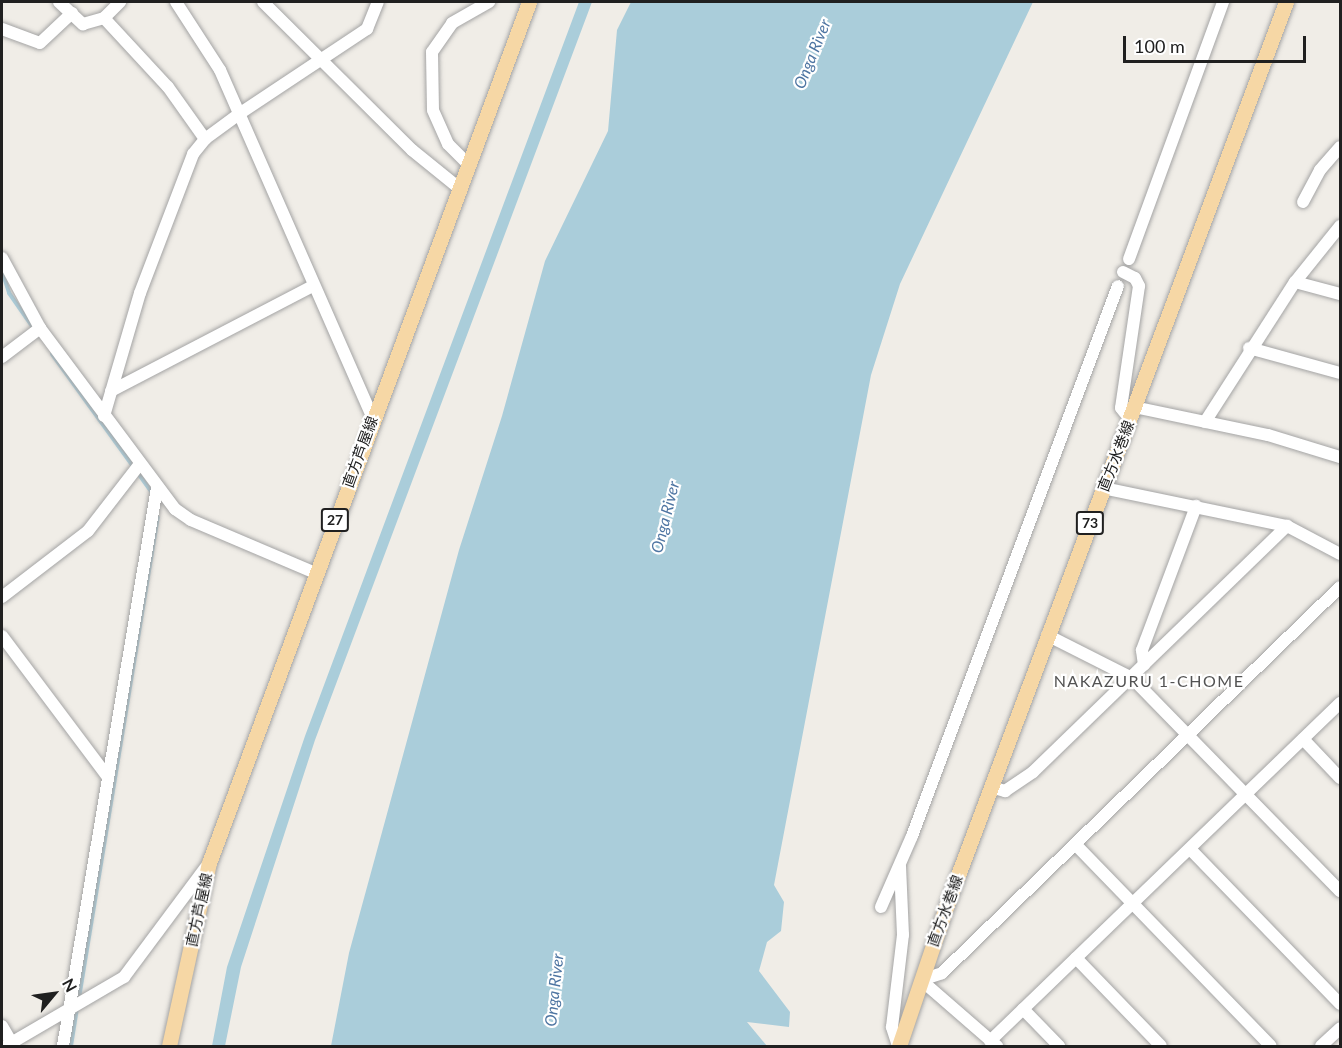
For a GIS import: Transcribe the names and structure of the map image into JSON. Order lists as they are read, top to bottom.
{
  "streets": {
    "main road": [
      "直方芦屋線",
      "直方水巻線",
      "27",
      "73"
    ]
  },
  "districts": ["NAKAZURU 1-CHOME"],
  "water": ["Onga River"],
  "scale_bar": "100 m",
  "north": "top right"
}
